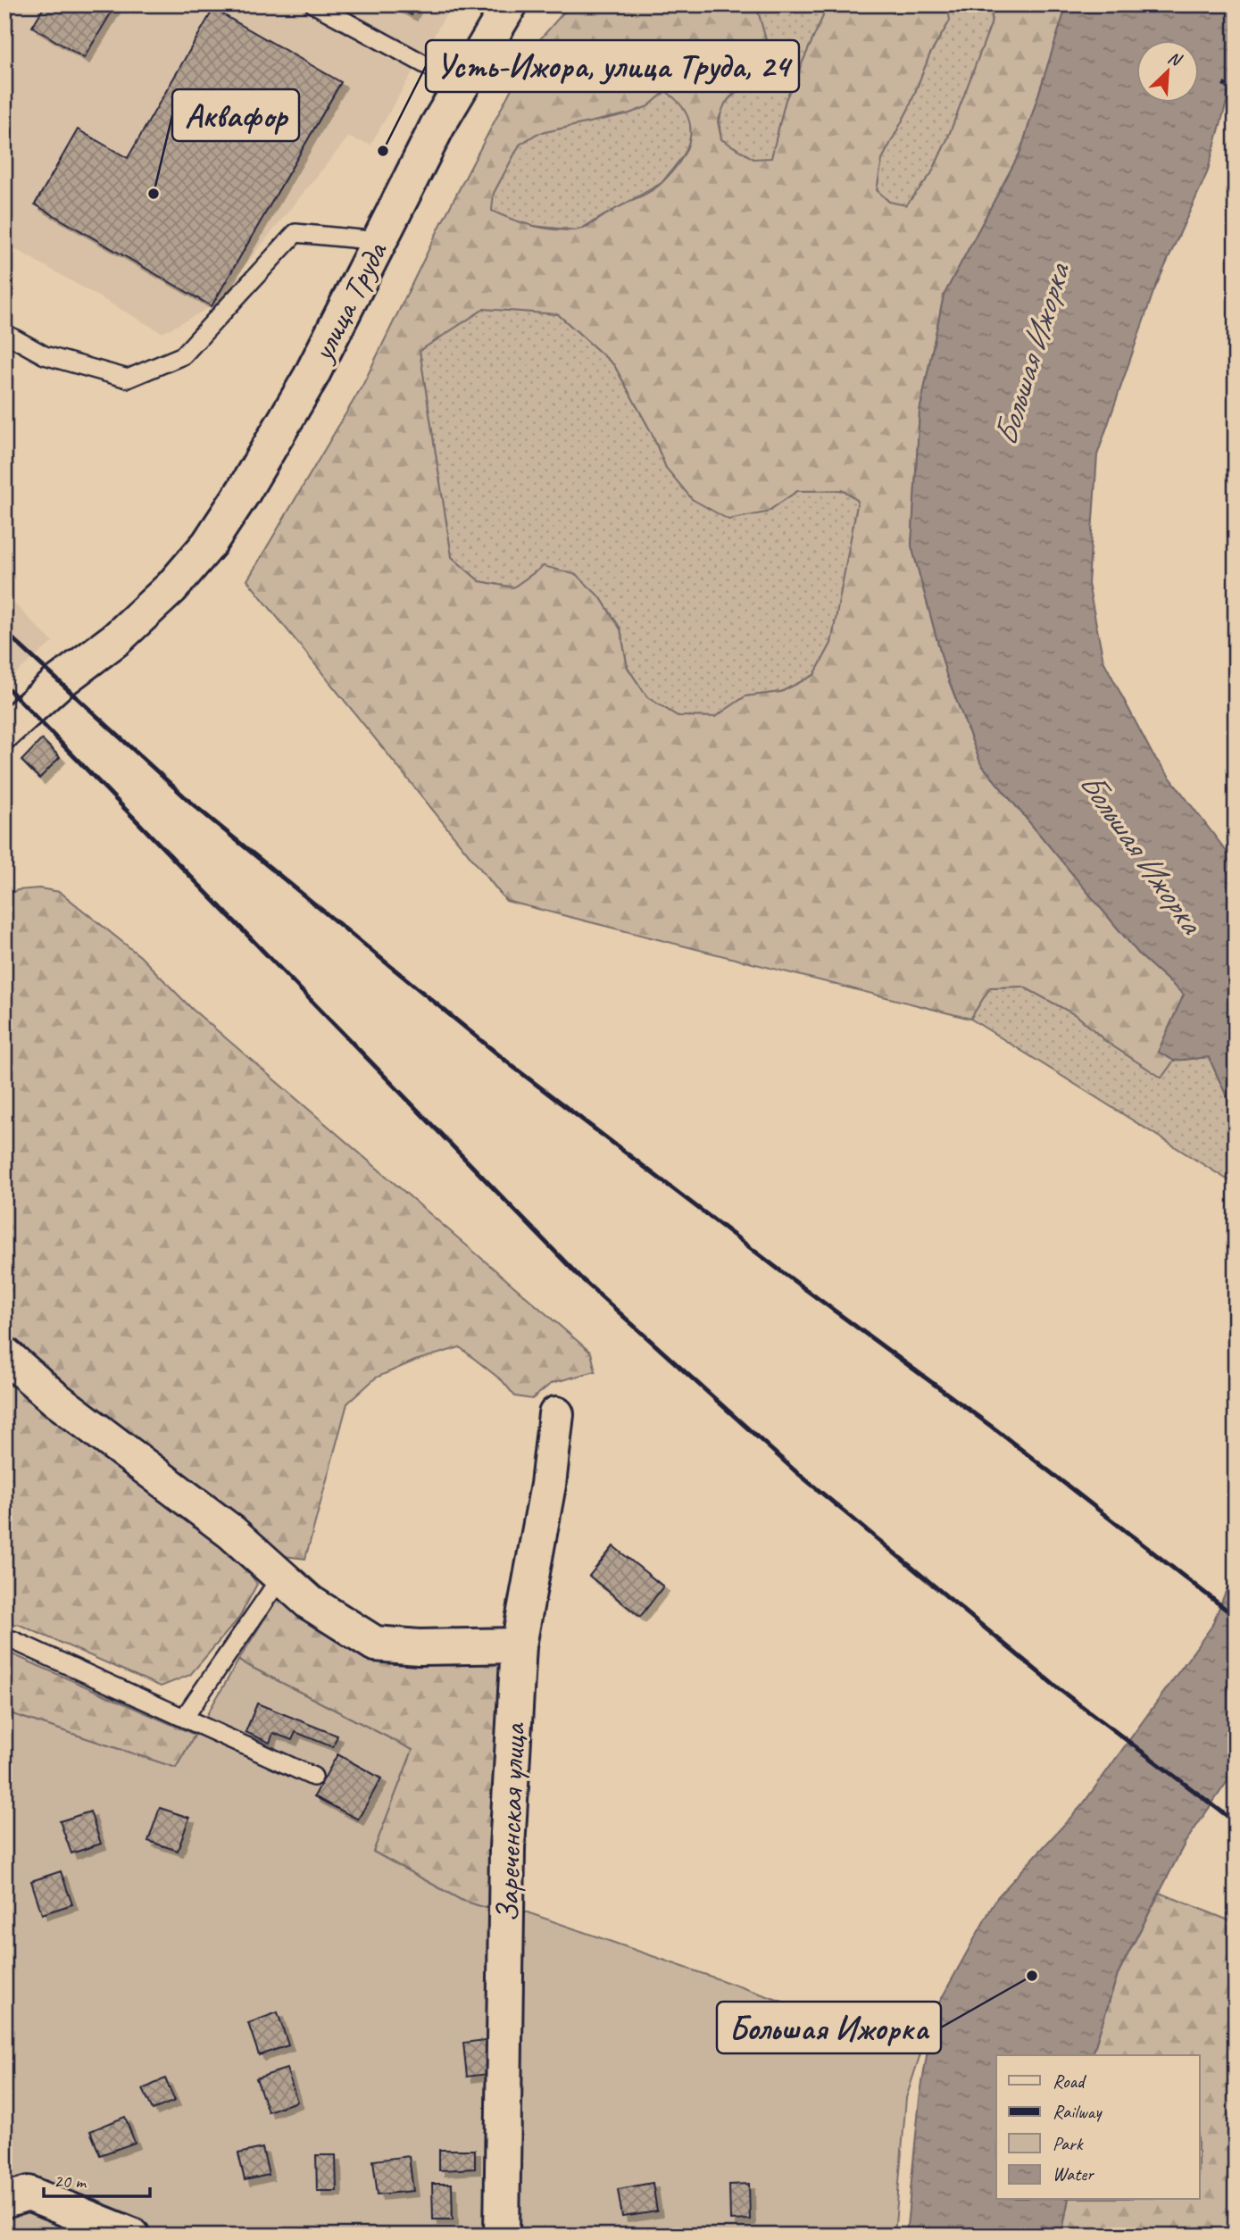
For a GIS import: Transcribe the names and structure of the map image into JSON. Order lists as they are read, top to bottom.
{
  "streets": {
    "street": ["улица Труда", "Зареченская улица"]
  },
  "water": ["Большая Ижорка"],
  "places": ["Усть-Ижора, улица Труда, 24", "Аквафор", "Большая Ижорка"],
  "legend": [
    "Road",
    "Railway",
    "Park",
    "Water"
  ],
  "scale_bar": "20 m",
  "north": "top right"
}
